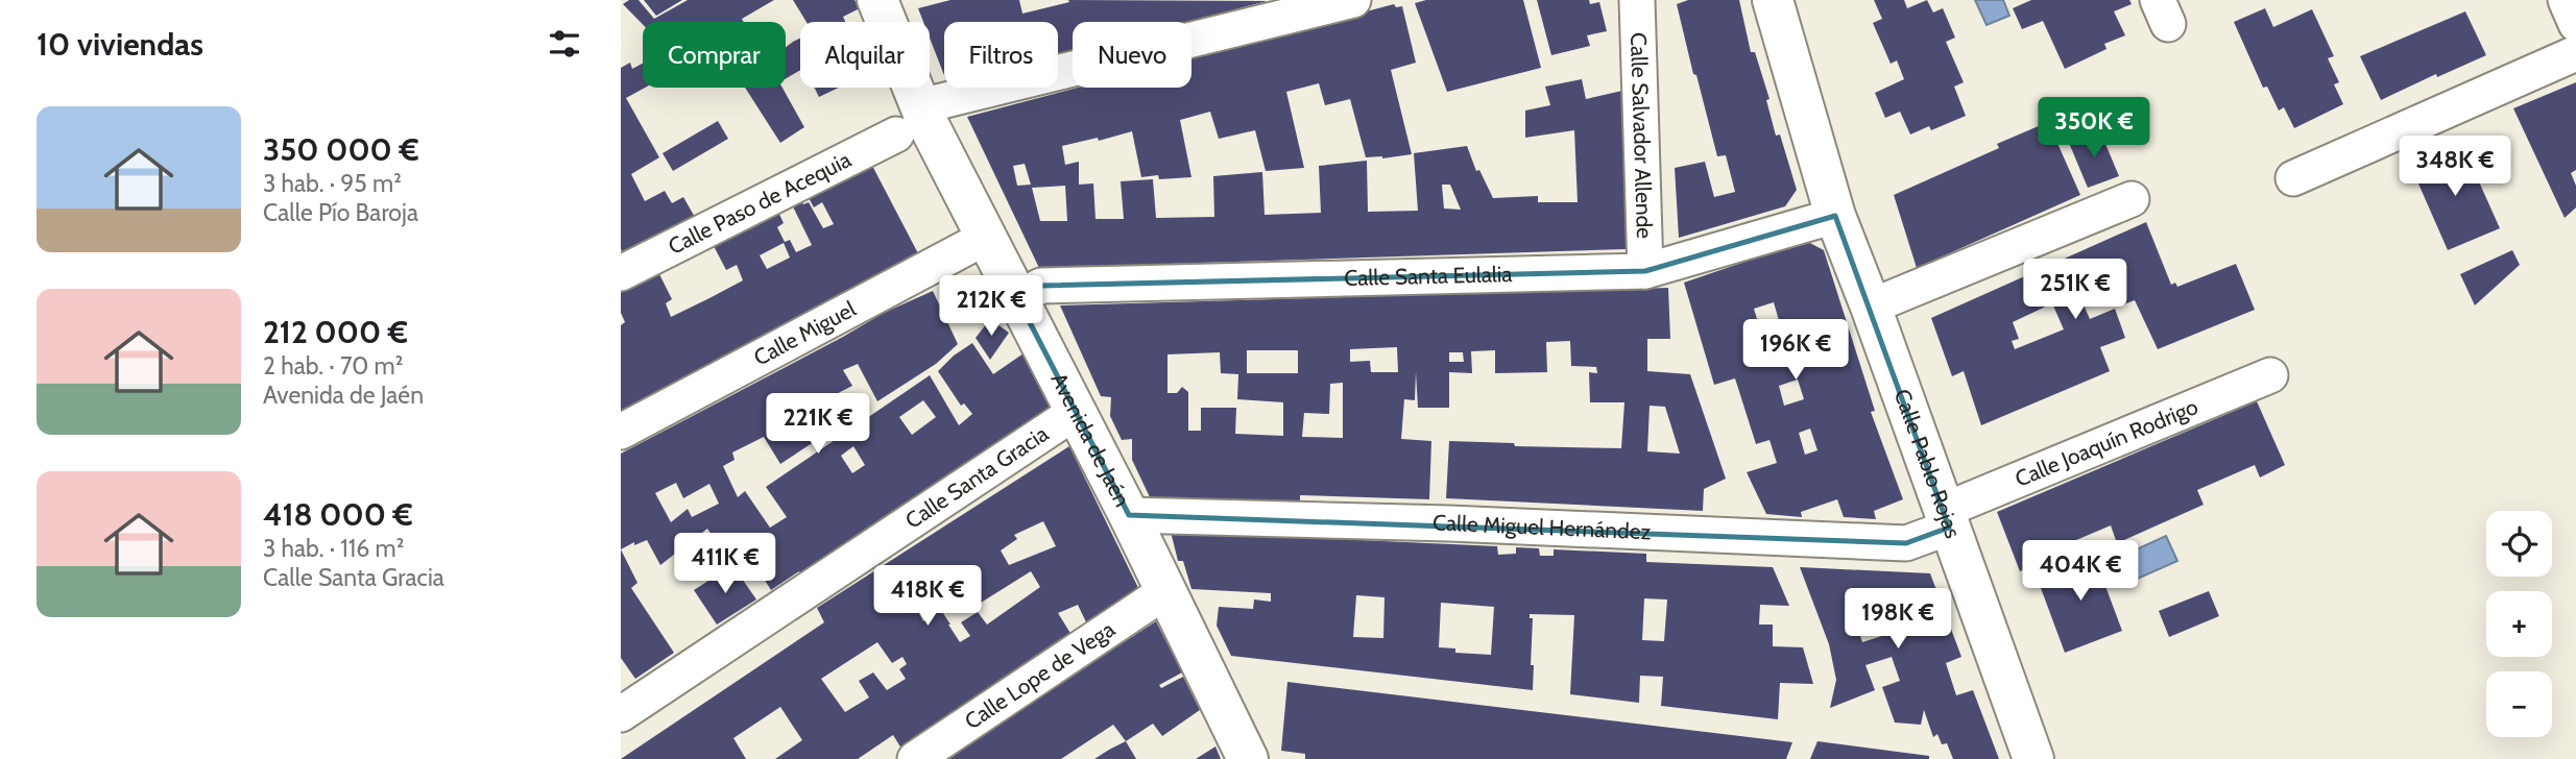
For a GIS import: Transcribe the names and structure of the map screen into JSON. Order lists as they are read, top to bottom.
{
  "streets": {
    "street": [
      "Calle Salvador Allende",
      "Calle Paso de Acequia",
      "Calle Santa Eulalia",
      "Calle Miguel",
      "Avenida de Jaén",
      "Calle Joaquín Rodrigo",
      "Calle Pablo Rojas",
      "Calle Santa Gracia",
      "Calle Miguel Hernández",
      "Calle Lope de Vega"
    ]
  },
  "crossings": [
    ["Calle Salvador Allende", "Calle Santa Eulalia"],
    ["Calle Paso de Acequia", "Avenida de Jaén"],
    ["Calle Santa Eulalia", "Avenida de Jaén"],
    ["Calle Santa Eulalia", "Calle Pablo Rojas"],
    ["Calle Miguel", "Avenida de Jaén"],
    ["Avenida de Jaén", "Calle Santa Gracia"],
    ["Avenida de Jaén", "Calle Miguel Hernández"],
    ["Avenida de Jaén", "Calle Lope de Vega"],
    ["Calle Joaquín Rodrigo", "Calle Pablo Rojas"],
    ["Calle Joaquín Rodrigo", "Calle Miguel Hernández"],
    ["Calle Pablo Rojas", "Calle Miguel Hernández"]
  ],
  "page": {
    "heading": "10 viviendas",
    "chip": [
      "Comprar",
      "Alquilar",
      "Filtros",
      "Nuevo"
    ],
    "list": [
      {
        "name": "350 000 €",
        "note": "3 hab. · 95 m² · Calle Pío Baroja"
      },
      {
        "name": "212 000 €",
        "note": "2 hab. · 70 m² · Avenida de Jaén"
      },
      {
        "name": "418 000 €",
        "note": "3 hab. · 116 m² · Calle Santa Gracia"
      }
    ],
    "price": [
      "350K €",
      "348K €",
      "251K €",
      "212K €",
      "196K €",
      "221K €",
      "411K €",
      "404K €",
      "418K €",
      "198K €"
    ],
    "map_buttons": ["+", "−"]
  }
}
